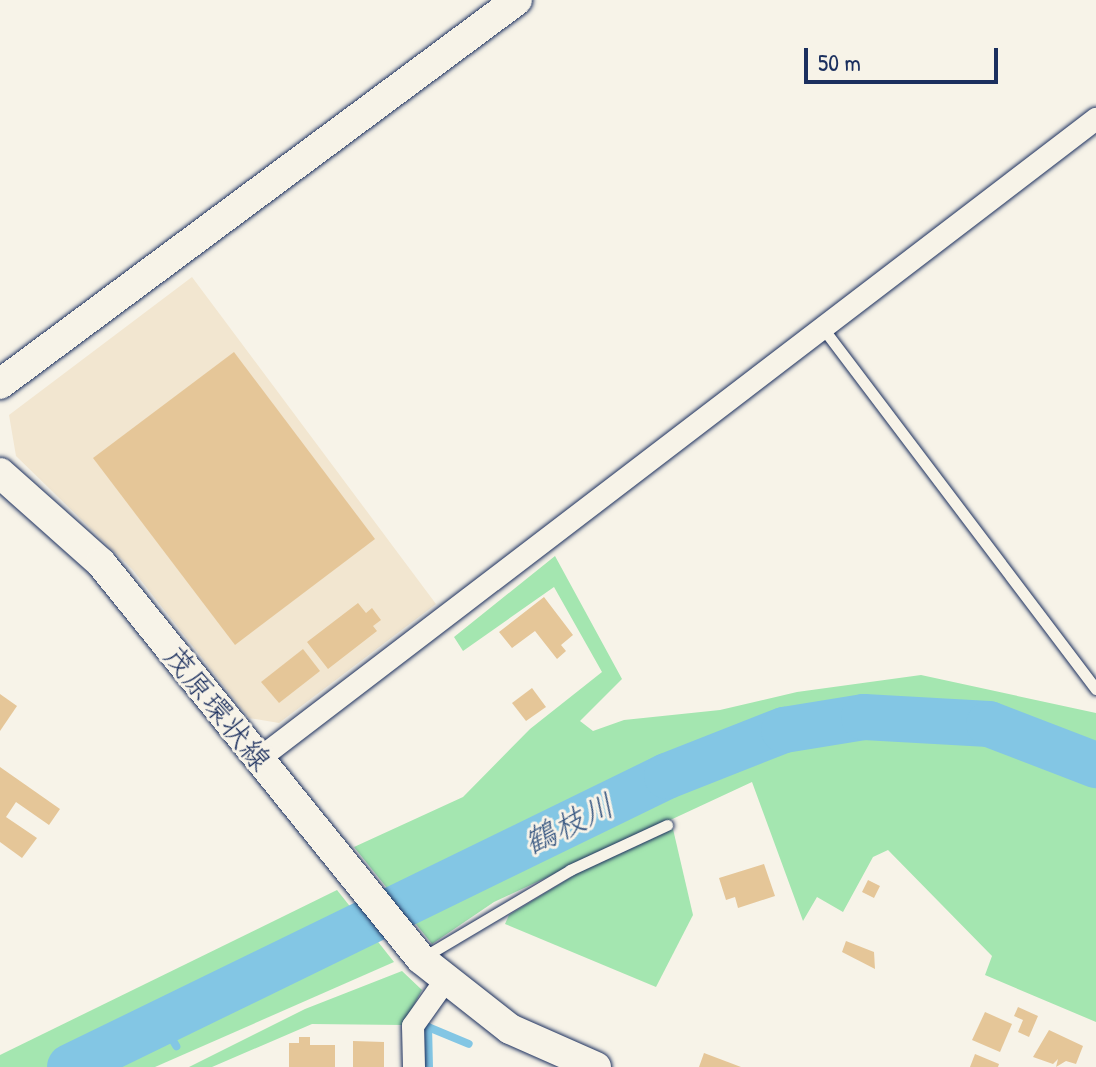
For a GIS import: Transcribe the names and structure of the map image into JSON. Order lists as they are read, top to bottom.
{
  "streets": {
    "main road": ["茂原環状線"]
  },
  "water": ["鶴枝川"],
  "scale_bar": "50 m"
}
